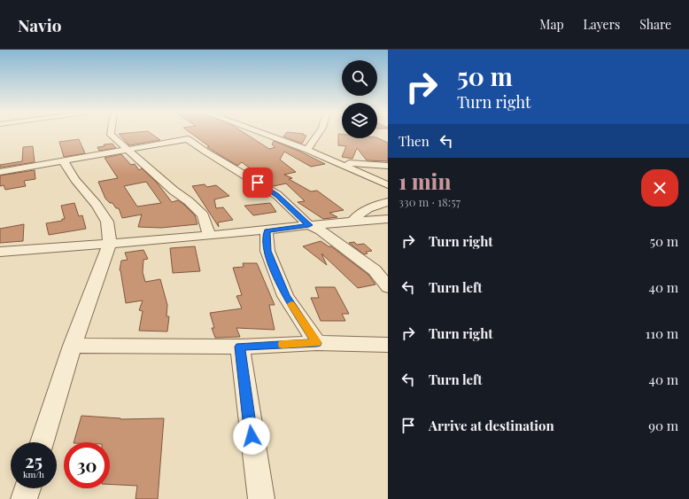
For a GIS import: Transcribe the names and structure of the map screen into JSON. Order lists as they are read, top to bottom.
{
  "page": {
    "header": "Navio",
    "nav": ["Map", "Layers", "Share"],
    "turn": ["50 m", "Turn right"],
    "then": "Then",
    "heading": ["1 min", "330 m · 18:57"],
    "list": [
      {
        "name": "Turn right",
        "value": "50 m"
      },
      {
        "name": "Turn left",
        "value": "40 m"
      },
      {
        "name": "Turn right",
        "value": "110 m"
      },
      {
        "name": "Turn left",
        "value": "40 m"
      },
      {
        "name": "Arrive at destination",
        "value": "90 m"
      }
    ],
    "speed": "25 km/h",
    "limit": "30"
  }
}
